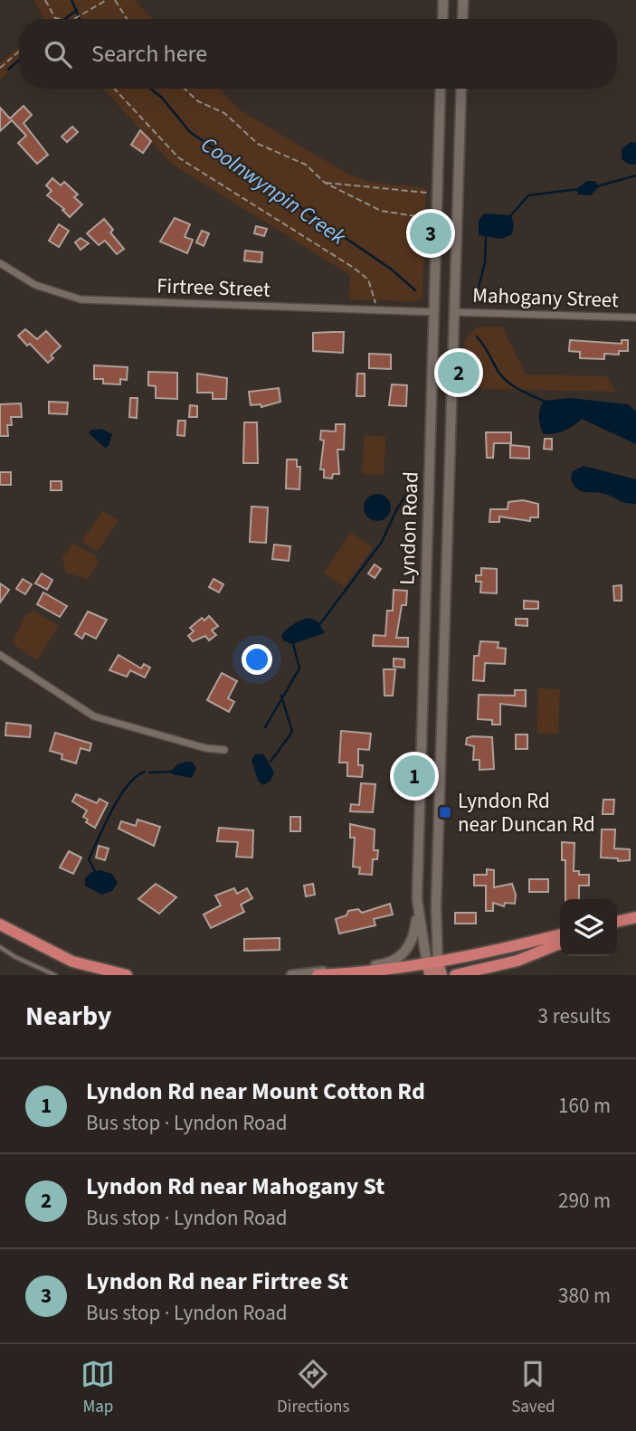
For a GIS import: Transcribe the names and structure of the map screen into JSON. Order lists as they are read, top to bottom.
{
  "streets": {
    "main road": ["Lyndon Road"],
    "street": ["Firtree Street", "Mahogany Street"]
  },
  "crossings": [
    ["Firtree Street", "Lyndon Road"],
    ["Mahogany Street", "Lyndon Road"]
  ],
  "water": ["Coolnwynpin Creek"],
  "places": {
    "transit": ["Lyndon Rd near Duncan Rd"]
  },
  "page": {
    "search": "Search here",
    "pins": ["3", "2", "1"],
    "heading": ["Nearby", "3 results"],
    "list": [
      {
        "mark": "1",
        "name": "Lyndon Rd near Mount Cotton Rd",
        "note": "Bus stop · Lyndon Road",
        "value": "160 m"
      },
      {
        "mark": "2",
        "name": "Lyndon Rd near Mahogany St",
        "note": "Bus stop · Lyndon Road",
        "value": "290 m"
      },
      {
        "mark": "3",
        "name": "Lyndon Rd near Firtree St",
        "note": "Bus stop · Lyndon Road",
        "value": "380 m"
      }
    ],
    "nav": ["Map", "Directions", "Saved"]
  }
}
